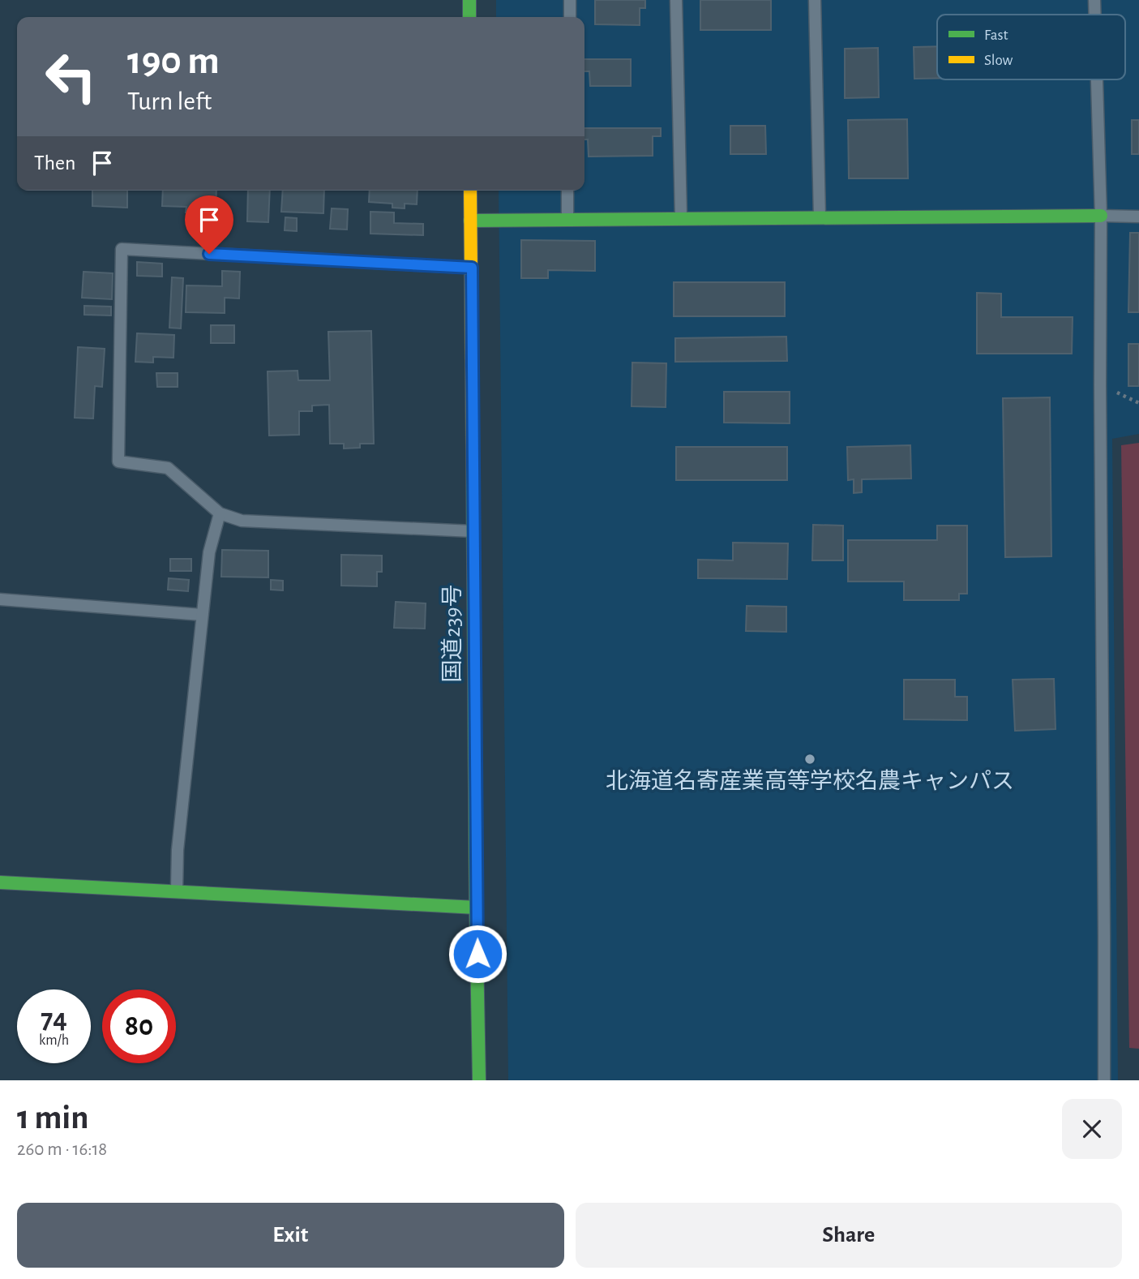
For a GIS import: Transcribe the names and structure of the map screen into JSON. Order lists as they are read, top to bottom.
{
  "streets": {
    "main road": ["国道239号"]
  },
  "places": ["北海道名寄産業高等学校名農キャンパス"],
  "legend": ["Fast", "Slow"],
  "page": {
    "turn": ["190 m", "Turn left"],
    "then": "Then",
    "speed": "74 km/h",
    "limit": "80",
    "heading": ["1 min", "260 m · 16:18"],
    "buttons": ["Exit", "Share"]
  }
}
